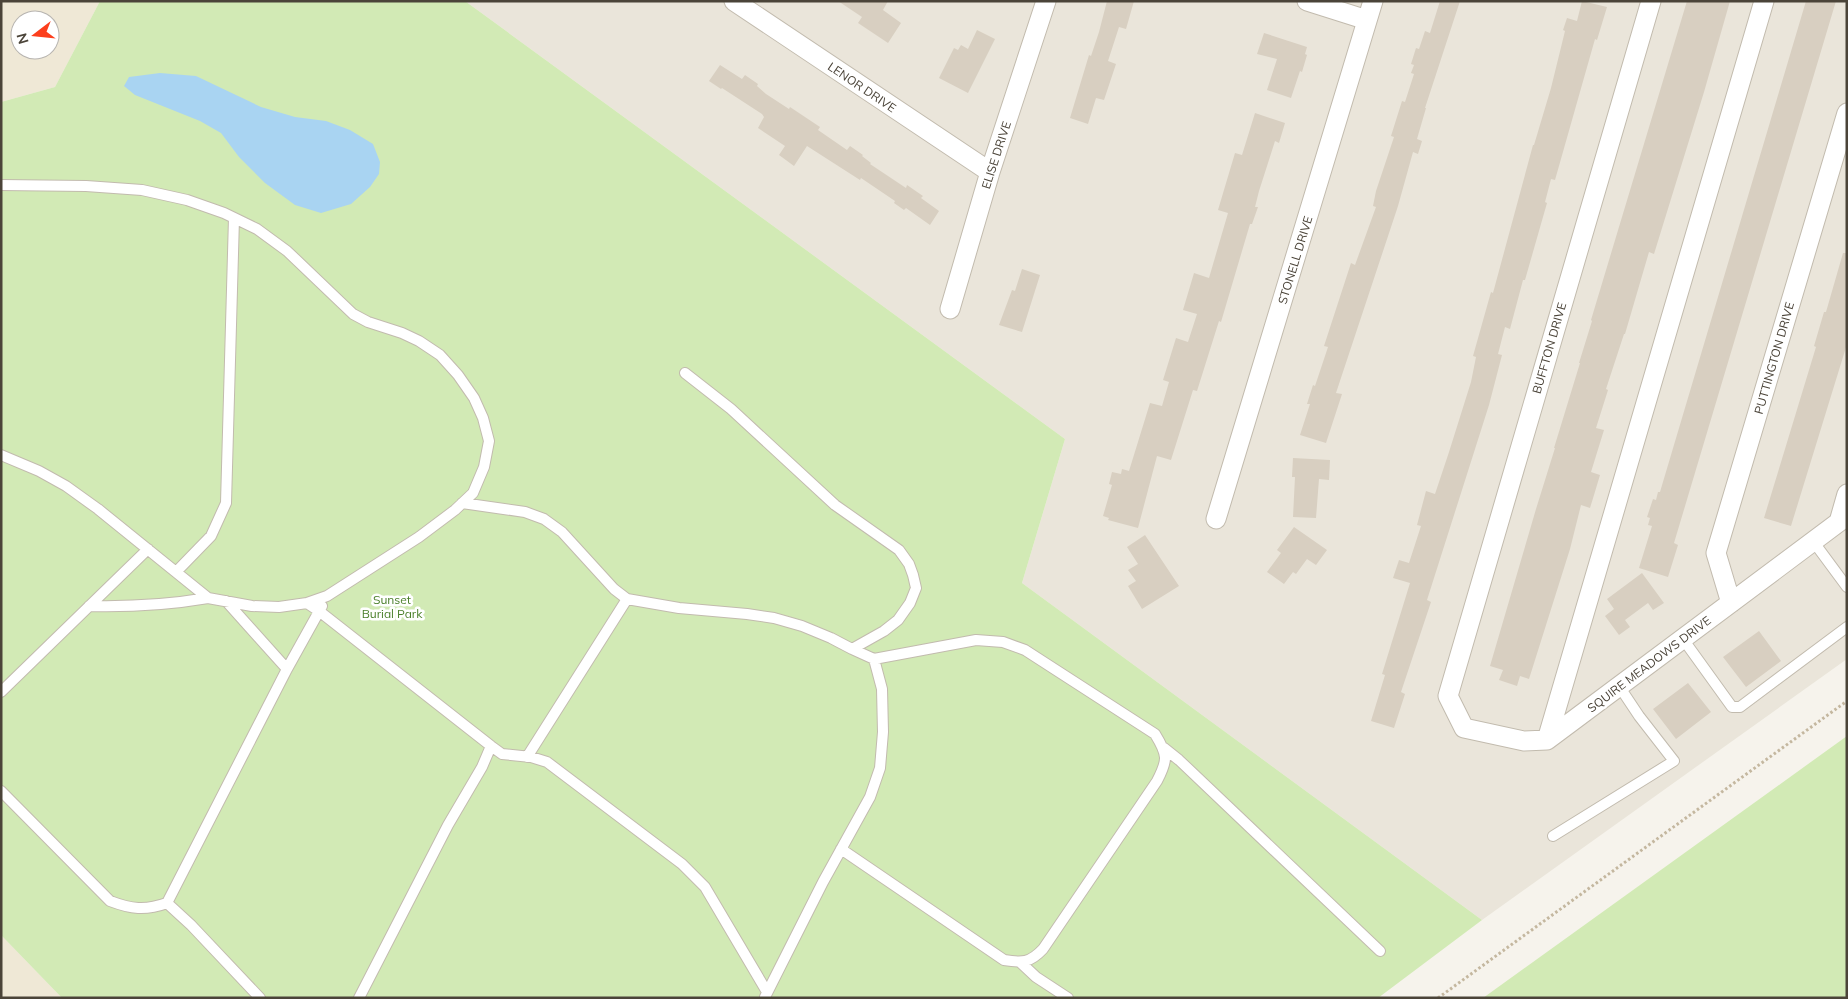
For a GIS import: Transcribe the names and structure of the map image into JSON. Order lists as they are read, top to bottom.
{
  "streets": {
    "street": [
      "LENOR DRIVE",
      "ELISE DRIVE",
      "STONELL DRIVE",
      "BUFFTON DRIVE",
      "PUTTINGTON DRIVE",
      "SQUIRE MEADOWS DRIVE"
    ]
  },
  "crossings": [
    ["LENOR DRIVE", "ELISE DRIVE"],
    ["BUFFTON DRIVE", "SQUIRE MEADOWS DRIVE"],
    ["PUTTINGTON DRIVE", "SQUIRE MEADOWS DRIVE"]
  ],
  "parks": ["Sunset Burial Park"],
  "north": "left"
}
